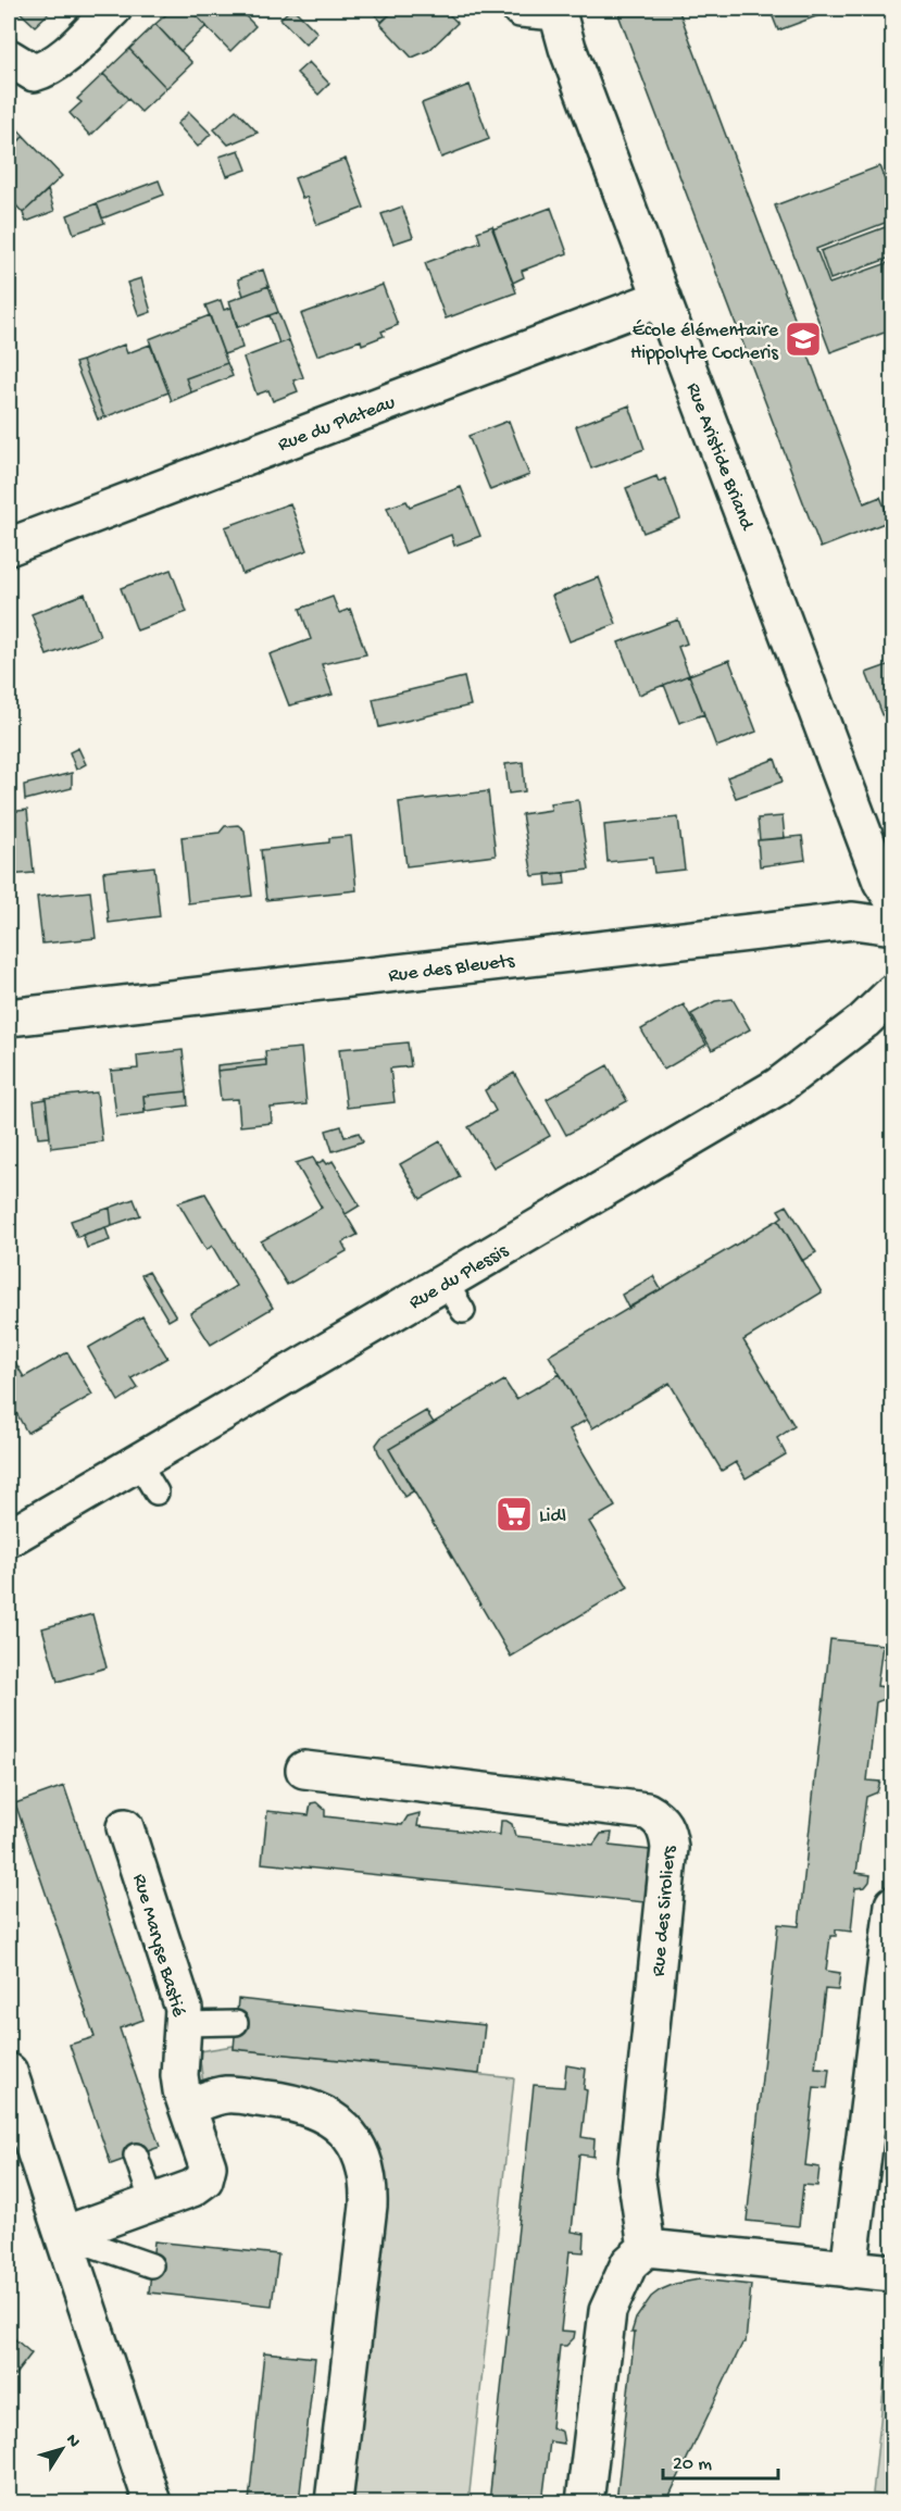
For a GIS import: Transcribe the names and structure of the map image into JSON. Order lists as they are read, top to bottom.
{
  "streets": {
    "street": [
      "Rue du Plateau",
      "Rue Aristide Briand",
      "Rue des Bleuets",
      "Rue du Plessis",
      "Rue des Siroliers",
      "Rue Maryse Bastié"
    ]
  },
  "crossings": [
    ["Rue du Plateau", "Rue Aristide Briand"]
  ],
  "places": {
    "school or university": ["École élémentaire Hippolyte Cocheris"],
    "supermarket": ["Lidl"]
  },
  "scale_bar": "20 m",
  "north": "top right"
}
